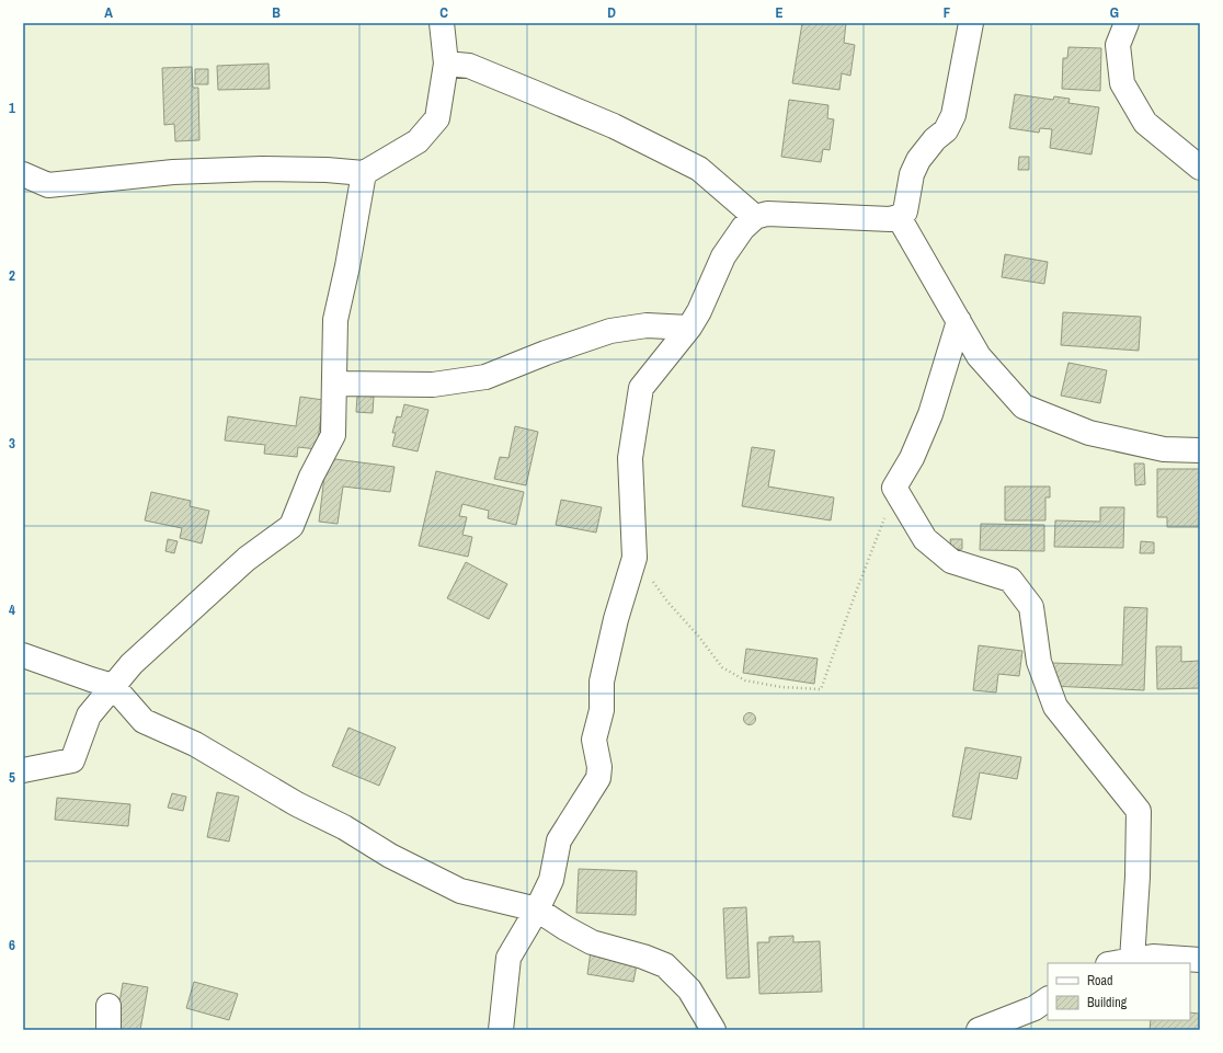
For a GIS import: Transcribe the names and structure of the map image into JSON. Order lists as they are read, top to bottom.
{
  "legend": ["Road", "Building"],
  "grid": {
    "columns": [
      "A",
      "B",
      "C",
      "D",
      "E",
      "F",
      "G"
    ],
    "rows": [
      "1",
      "2",
      "3",
      "4",
      "5",
      "6"
    ]
  }
}
